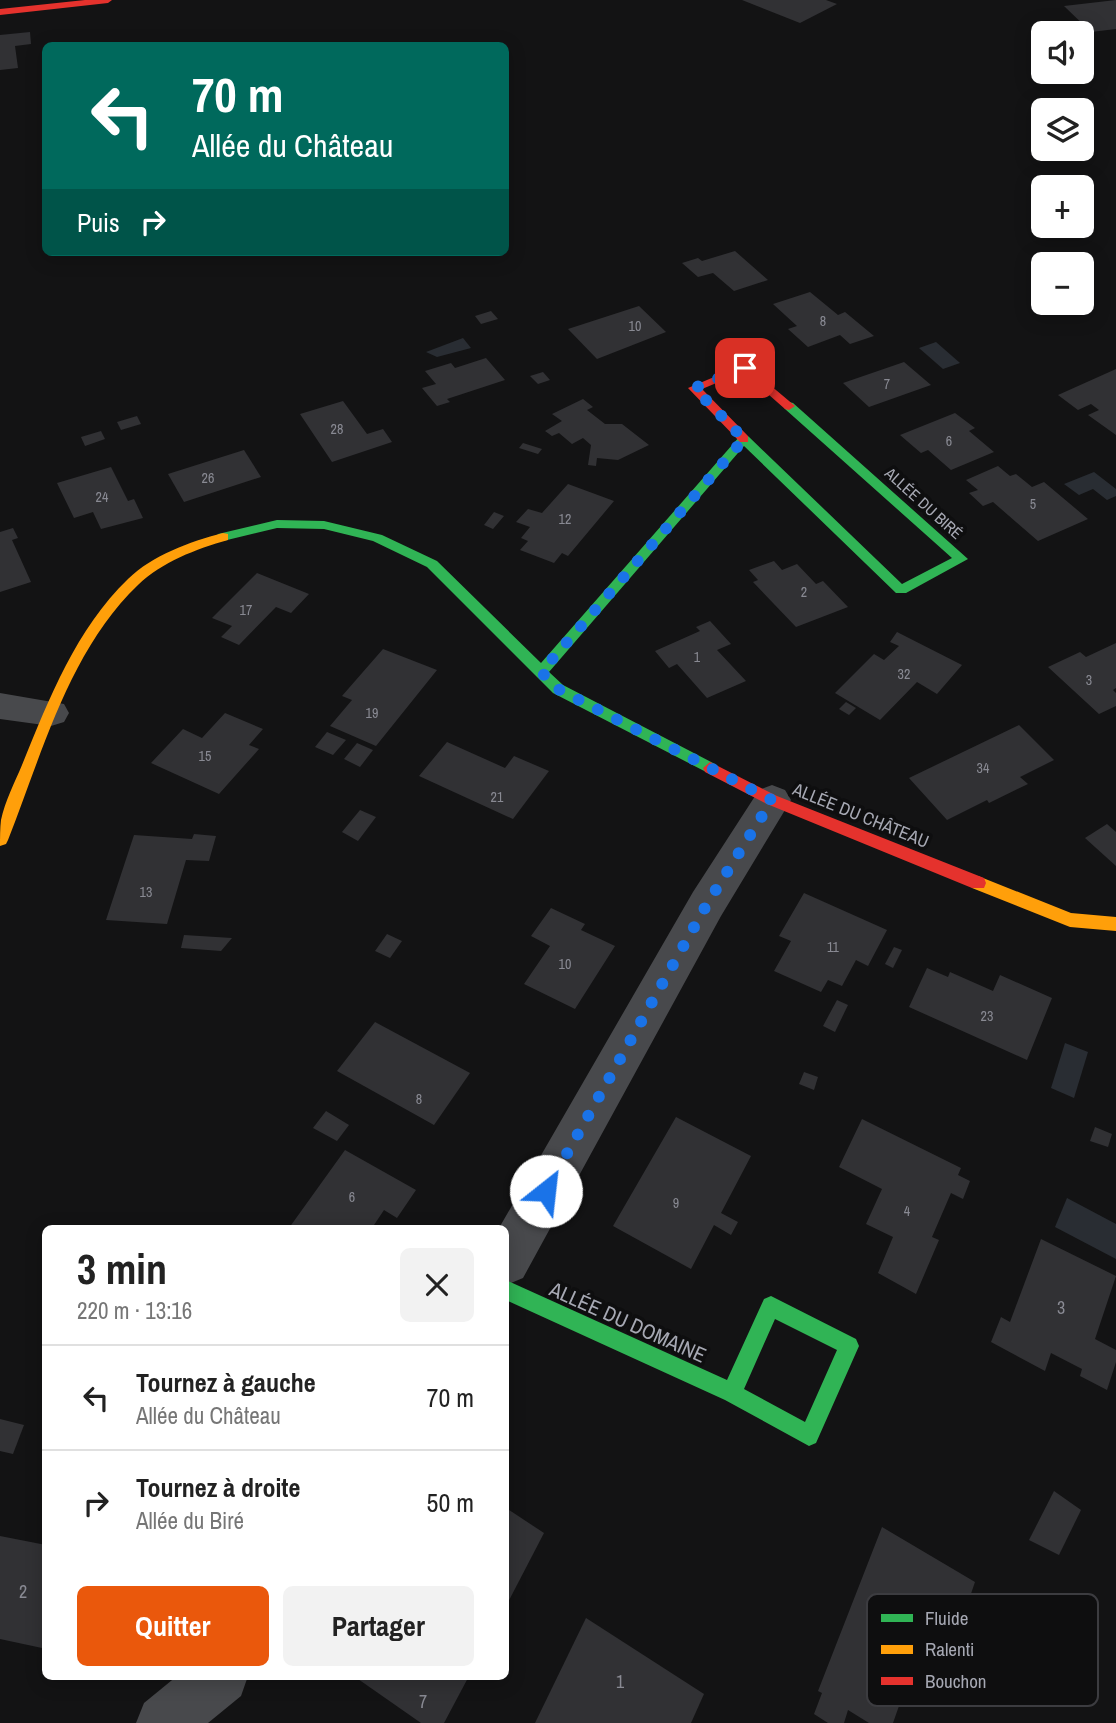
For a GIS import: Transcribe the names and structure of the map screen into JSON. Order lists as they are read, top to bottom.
{
  "streets": {
    "street": ["ALLÉE DU BIRÉ", "ALLÉE DU CHÂTEAU", "ALLÉE DU DOMAINE"]
  },
  "house_numbers": [
    "8",
    "10",
    "7",
    "28",
    "6",
    "26",
    "24",
    "5",
    "12",
    "2",
    "17",
    "1",
    "32",
    "3",
    "19",
    "15",
    "34",
    "21",
    "13",
    "11",
    "10",
    "23",
    "8",
    "6",
    "9",
    "4",
    "3",
    "2",
    "1",
    "7"
  ],
  "legend": ["Fluide", "Ralenti", "Bouchon"],
  "page": {
    "map_buttons": ["+", "−"],
    "turn": ["70 m", "Allée du Château"],
    "then": "Puis",
    "heading": ["3 min", "220 m · 13:16"],
    "list": [
      {
        "name": "Tournez à gauche",
        "note": "Allée du Château",
        "value": "70 m"
      },
      {
        "name": "Tournez à droite",
        "note": "Allée du Biré",
        "value": "50 m"
      }
    ],
    "buttons": ["Quitter", "Partager"]
  }
}
